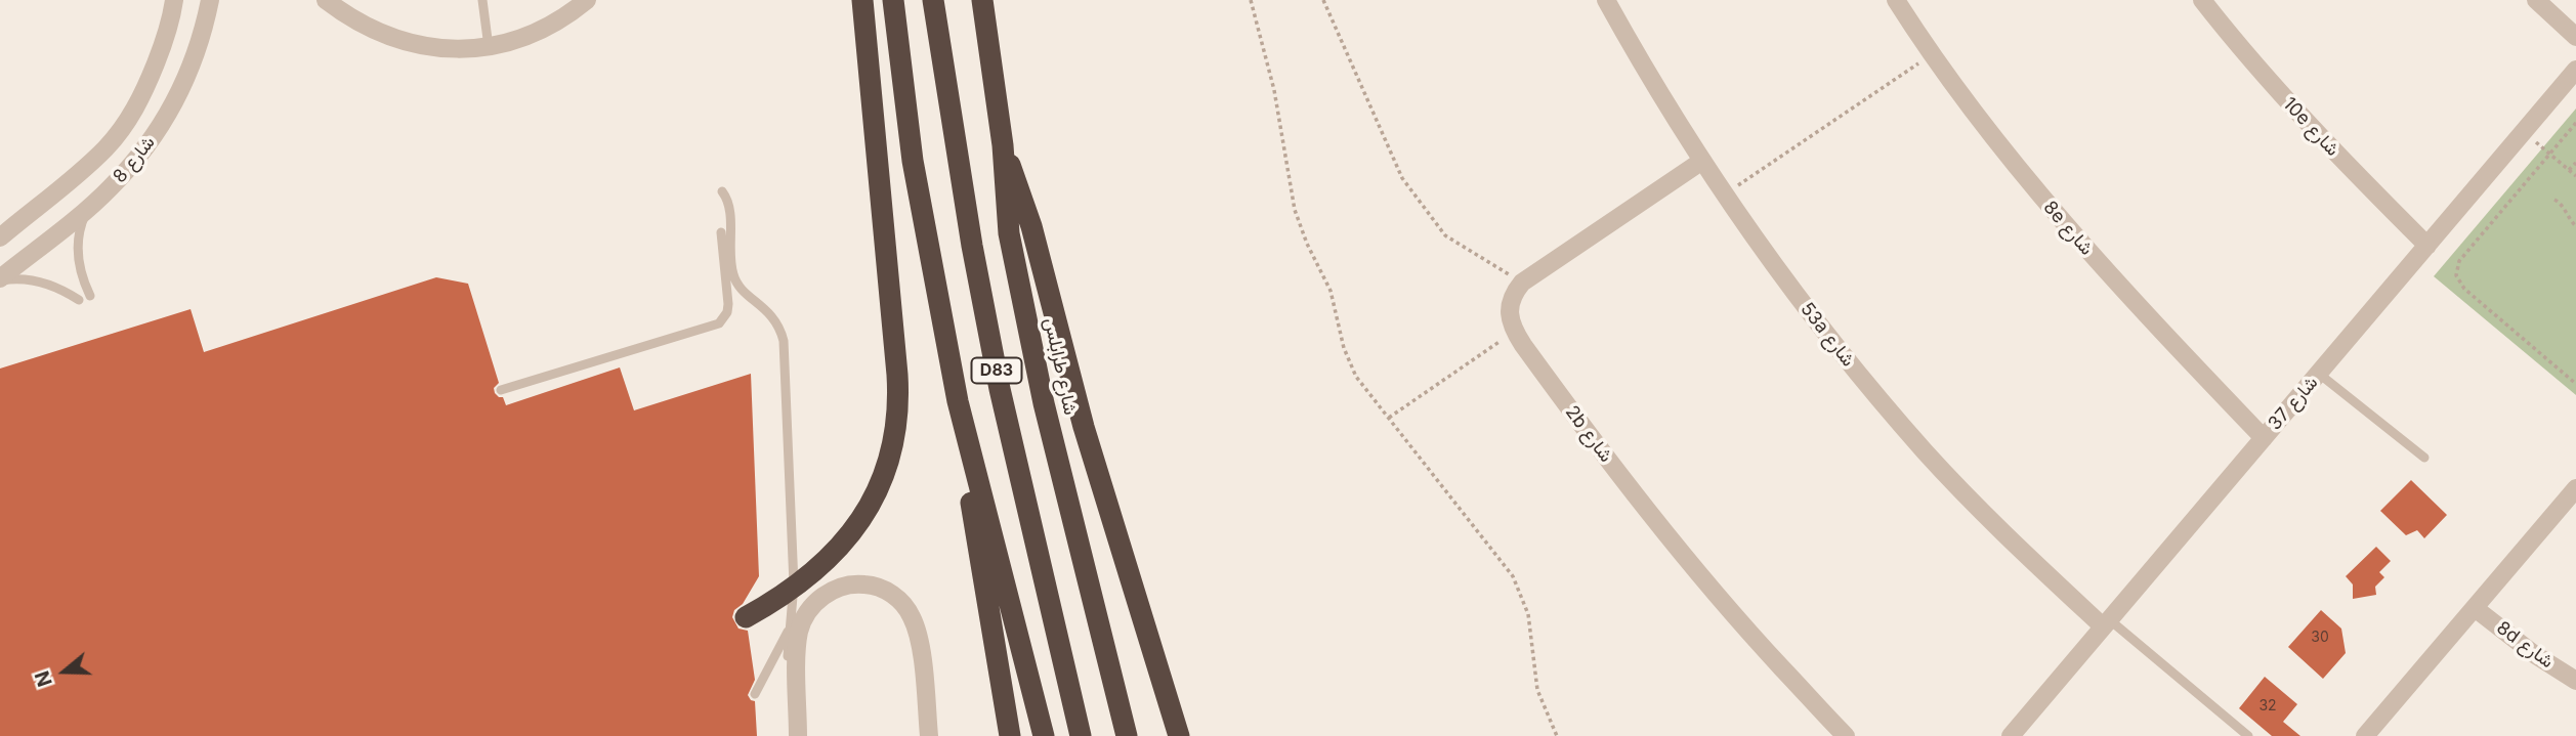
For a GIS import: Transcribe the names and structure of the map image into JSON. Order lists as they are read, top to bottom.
{
  "streets": {
    "highway": ["شارع طرابلس", "D83"],
    "street": [
      "10e شارع",
      "شارع 8",
      "8e شارع",
      "53a شارع",
      "شارع 37",
      "2b شارع",
      "8d شارع"
    ]
  },
  "crossings": [
    ["10e شارع", "شارع 37"],
    ["8e شارع", "شارع 37"],
    ["53a شارع", "شارع 37"]
  ],
  "house_numbers": ["30", "32"],
  "north": "left"
}
